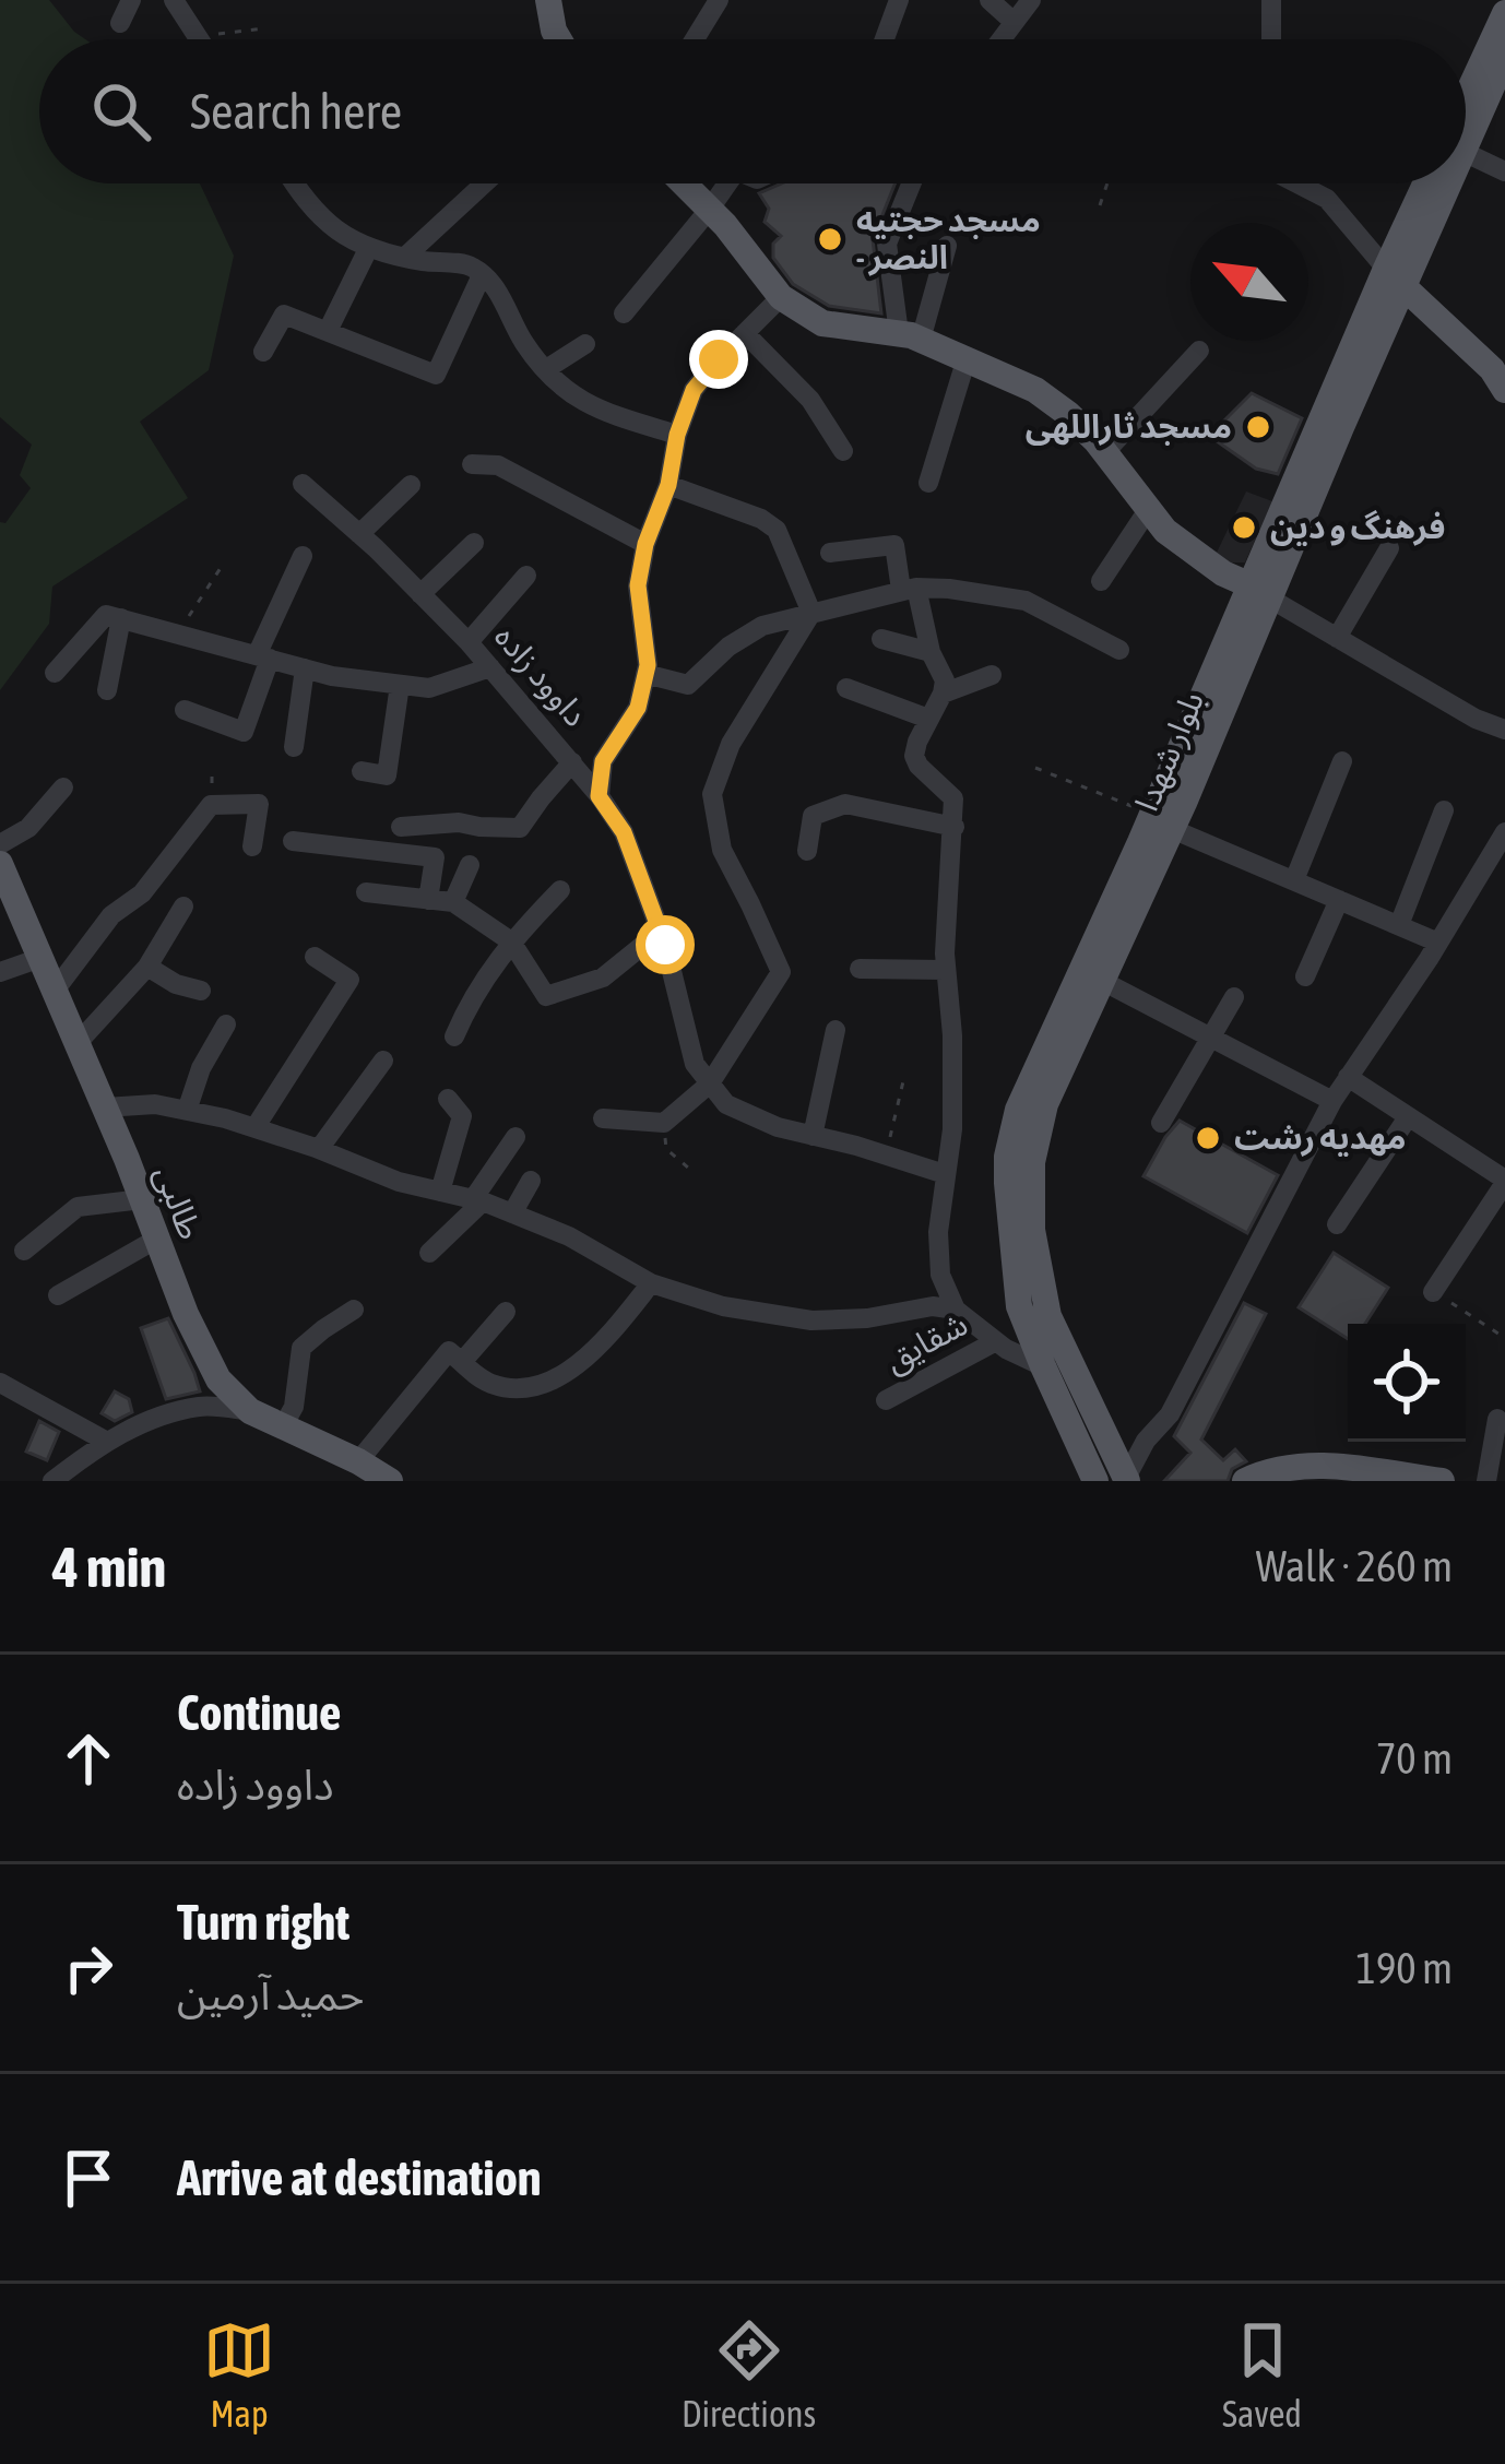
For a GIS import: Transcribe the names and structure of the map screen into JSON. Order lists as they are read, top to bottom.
{
  "streets": {
    "main road": ["بلوار شهدا", "طالبی"],
    "street": ["داوود زاده", "شقایق"]
  },
  "places": [
    "مسجد حجتیه - النصر",
    "مسجد ثاراللهی",
    "فرهنگ و دین",
    "مهدیه رشت"
  ],
  "north": "top left",
  "page": {
    "search": "Search here",
    "heading": ["4 min", "Walk · 260 m"],
    "list": [
      ["Continue", "داوود زاده", "70 m"],
      ["Turn right", "حمید آرمین", "190 m"],
      "Arrive at destination"
    ],
    "nav": ["Map", "Directions", "Saved"]
  }
}
